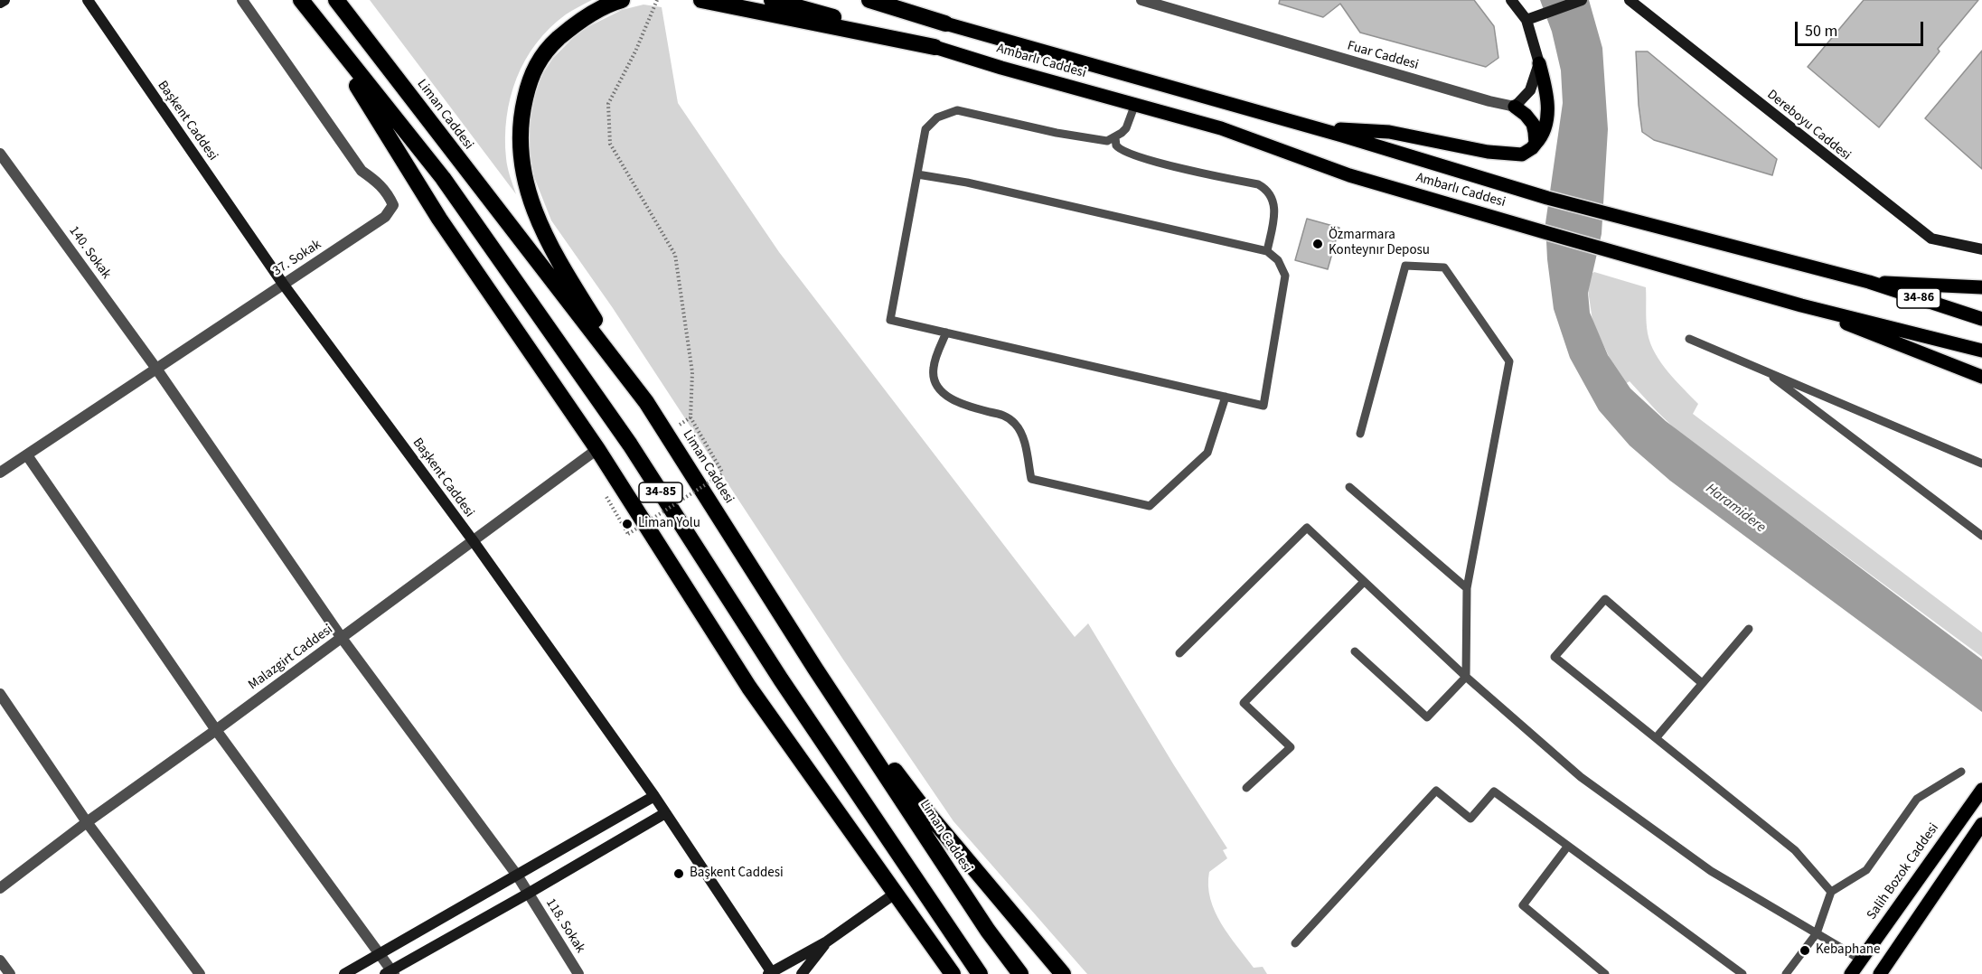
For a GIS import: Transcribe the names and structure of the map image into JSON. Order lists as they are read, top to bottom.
{
  "streets": {
    "highway": ["Liman Caddesi", "34-85"],
    "main road": ["Ambarlı Caddesi", "34-86", "Salih Bozok Caddesi"],
    "street": [
      "Fuar Caddesi",
      "Başkent Caddesi",
      "Dereboyu Caddesi",
      "140. Sokak",
      "37. Sokak",
      "Malazgirt Caddesi",
      "118. Sokak"
    ]
  },
  "crossings": [
    ["Başkent Caddesi", "37. Sokak"],
    ["Başkent Caddesi", "Malazgirt Caddesi"],
    ["140. Sokak", "37. Sokak"],
    ["140. Sokak", "Malazgirt Caddesi"],
    ["140. Sokak", "118. Sokak"],
    ["Malazgirt Caddesi", "118. Sokak"]
  ],
  "water": ["Haramidere"],
  "places": [
    "Özmarmara Konteynır Deposu",
    "Liman Yolu",
    "Başkent Caddesi",
    "Kebaphane"
  ],
  "scale_bar": "50 m"
}
